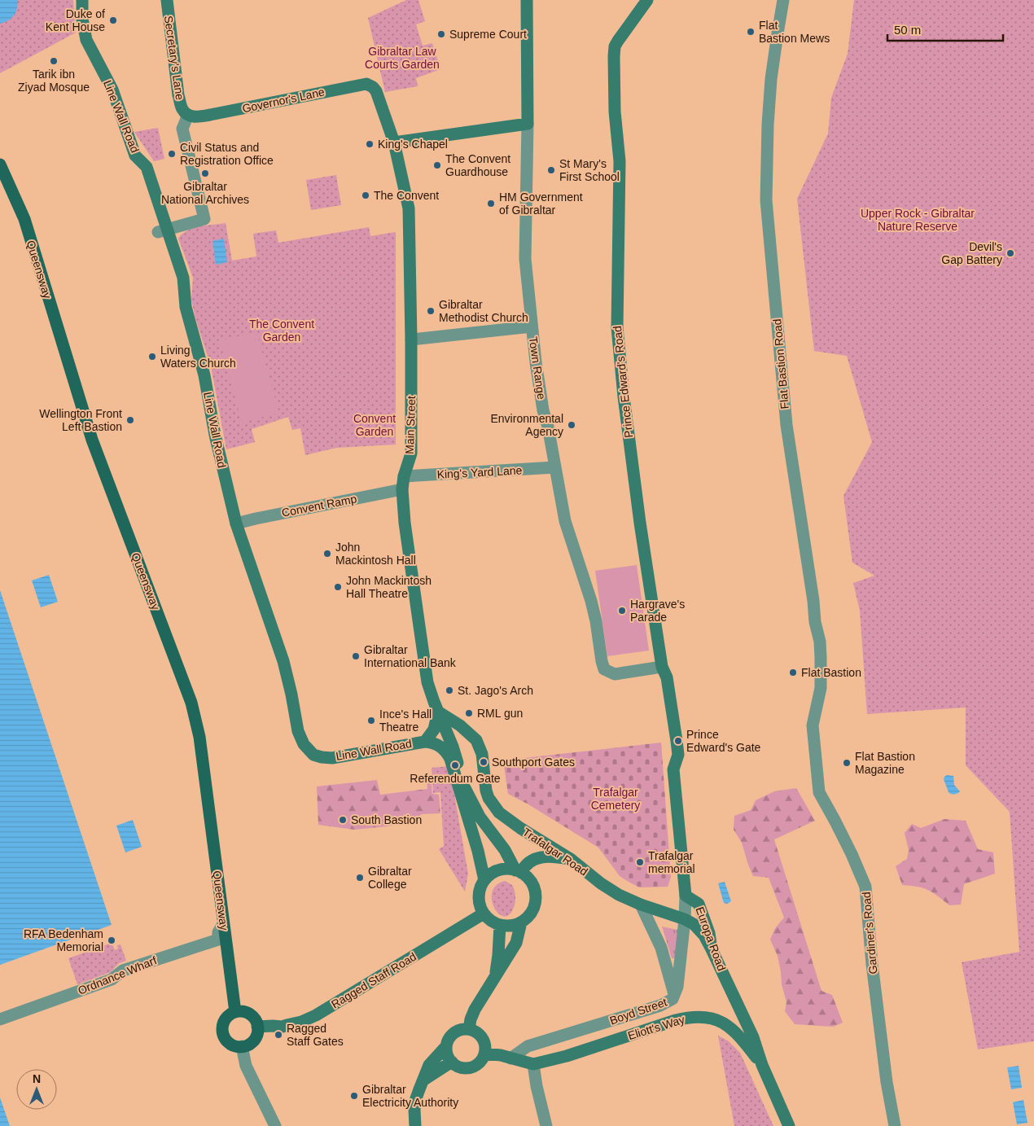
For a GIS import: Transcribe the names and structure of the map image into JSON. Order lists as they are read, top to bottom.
{
  "streets": {
    "main road": ["Queensway"],
    "street": [
      "Secretary's Lane",
      "Governor's Lane",
      "Line Wall Road",
      "Flat Bastion Road",
      "Town Range",
      "Prince Edward's Road",
      "Main Street",
      "King's Yard Lane",
      "Convent Ramp",
      "Trafalgar Road",
      "Gardiner's Road",
      "Europa Road",
      "Ordnance Wharf",
      "Ragged Staff Road",
      "Boyd Street",
      "Eliott's Way"
    ]
  },
  "crossings": [
    ["Secretary's Lane", "Governor's Lane"],
    ["Secretary's Lane", "Line Wall Road"],
    ["Governor's Lane", "Main Street"],
    ["Line Wall Road", "Main Street"],
    ["Line Wall Road", "Convent Ramp"],
    ["Line Wall Road", "Trafalgar Road"],
    ["Line Wall Road", "Ragged Staff Road"],
    ["Queensway", "Ordnance Wharf"],
    ["Queensway", "Ragged Staff Road"],
    ["Flat Bastion Road", "Gardiner's Road"],
    ["Town Range", "Prince Edward's Road"],
    ["Town Range", "King's Yard Lane"],
    ["Prince Edward's Road", "Europa Road"],
    ["Main Street", "King's Yard Lane"],
    ["Main Street", "Convent Ramp"],
    ["Main Street", "Trafalgar Road"],
    ["Main Street", "Ragged Staff Road"],
    ["Trafalgar Road", "Europa Road"],
    ["Trafalgar Road", "Boyd Street"],
    ["Europa Road", "Eliott's Way"]
  ],
  "parks": [
    "Gibraltar Law Courts Garden",
    "Upper Rock - Gibraltar Nature Reserve",
    "The Convent Garden",
    "Convent Garden",
    "Trafalgar Cemetery"
  ],
  "places": [
    "Duke of Kent House",
    "Flat Bastion Mews",
    "Supreme Court",
    "Tarik ibn Ziyad Mosque",
    "King's Chapel",
    "Civil Status and Registration Office",
    "The Convent Guardhouse",
    "St Mary's First School",
    "Gibraltar National Archives",
    "The Convent",
    "HM Government of Gibraltar",
    "Devil's Gap Battery",
    "Gibraltar Methodist Church",
    "Living Waters Church",
    "Wellington Front Left Bastion",
    "Environmental Agency",
    "John Mackintosh Hall",
    "John Mackintosh Hall Theatre",
    "Hargrave's Parade",
    "Gibraltar International Bank",
    "Flat Bastion",
    "St. Jago's Arch",
    "RML gun",
    "Ince's Hall Theatre",
    "Prince Edward's Gate",
    "Southport Gates",
    "Flat Bastion Magazine",
    "Referendum Gate",
    "South Bastion",
    "Trafalgar memorial",
    "Gibraltar College",
    "RFA Bedenham Memorial",
    "Ragged Staff Gates",
    "Gibraltar Electricity Authority"
  ],
  "scale_bar": "50 m",
  "north": "top"
}
